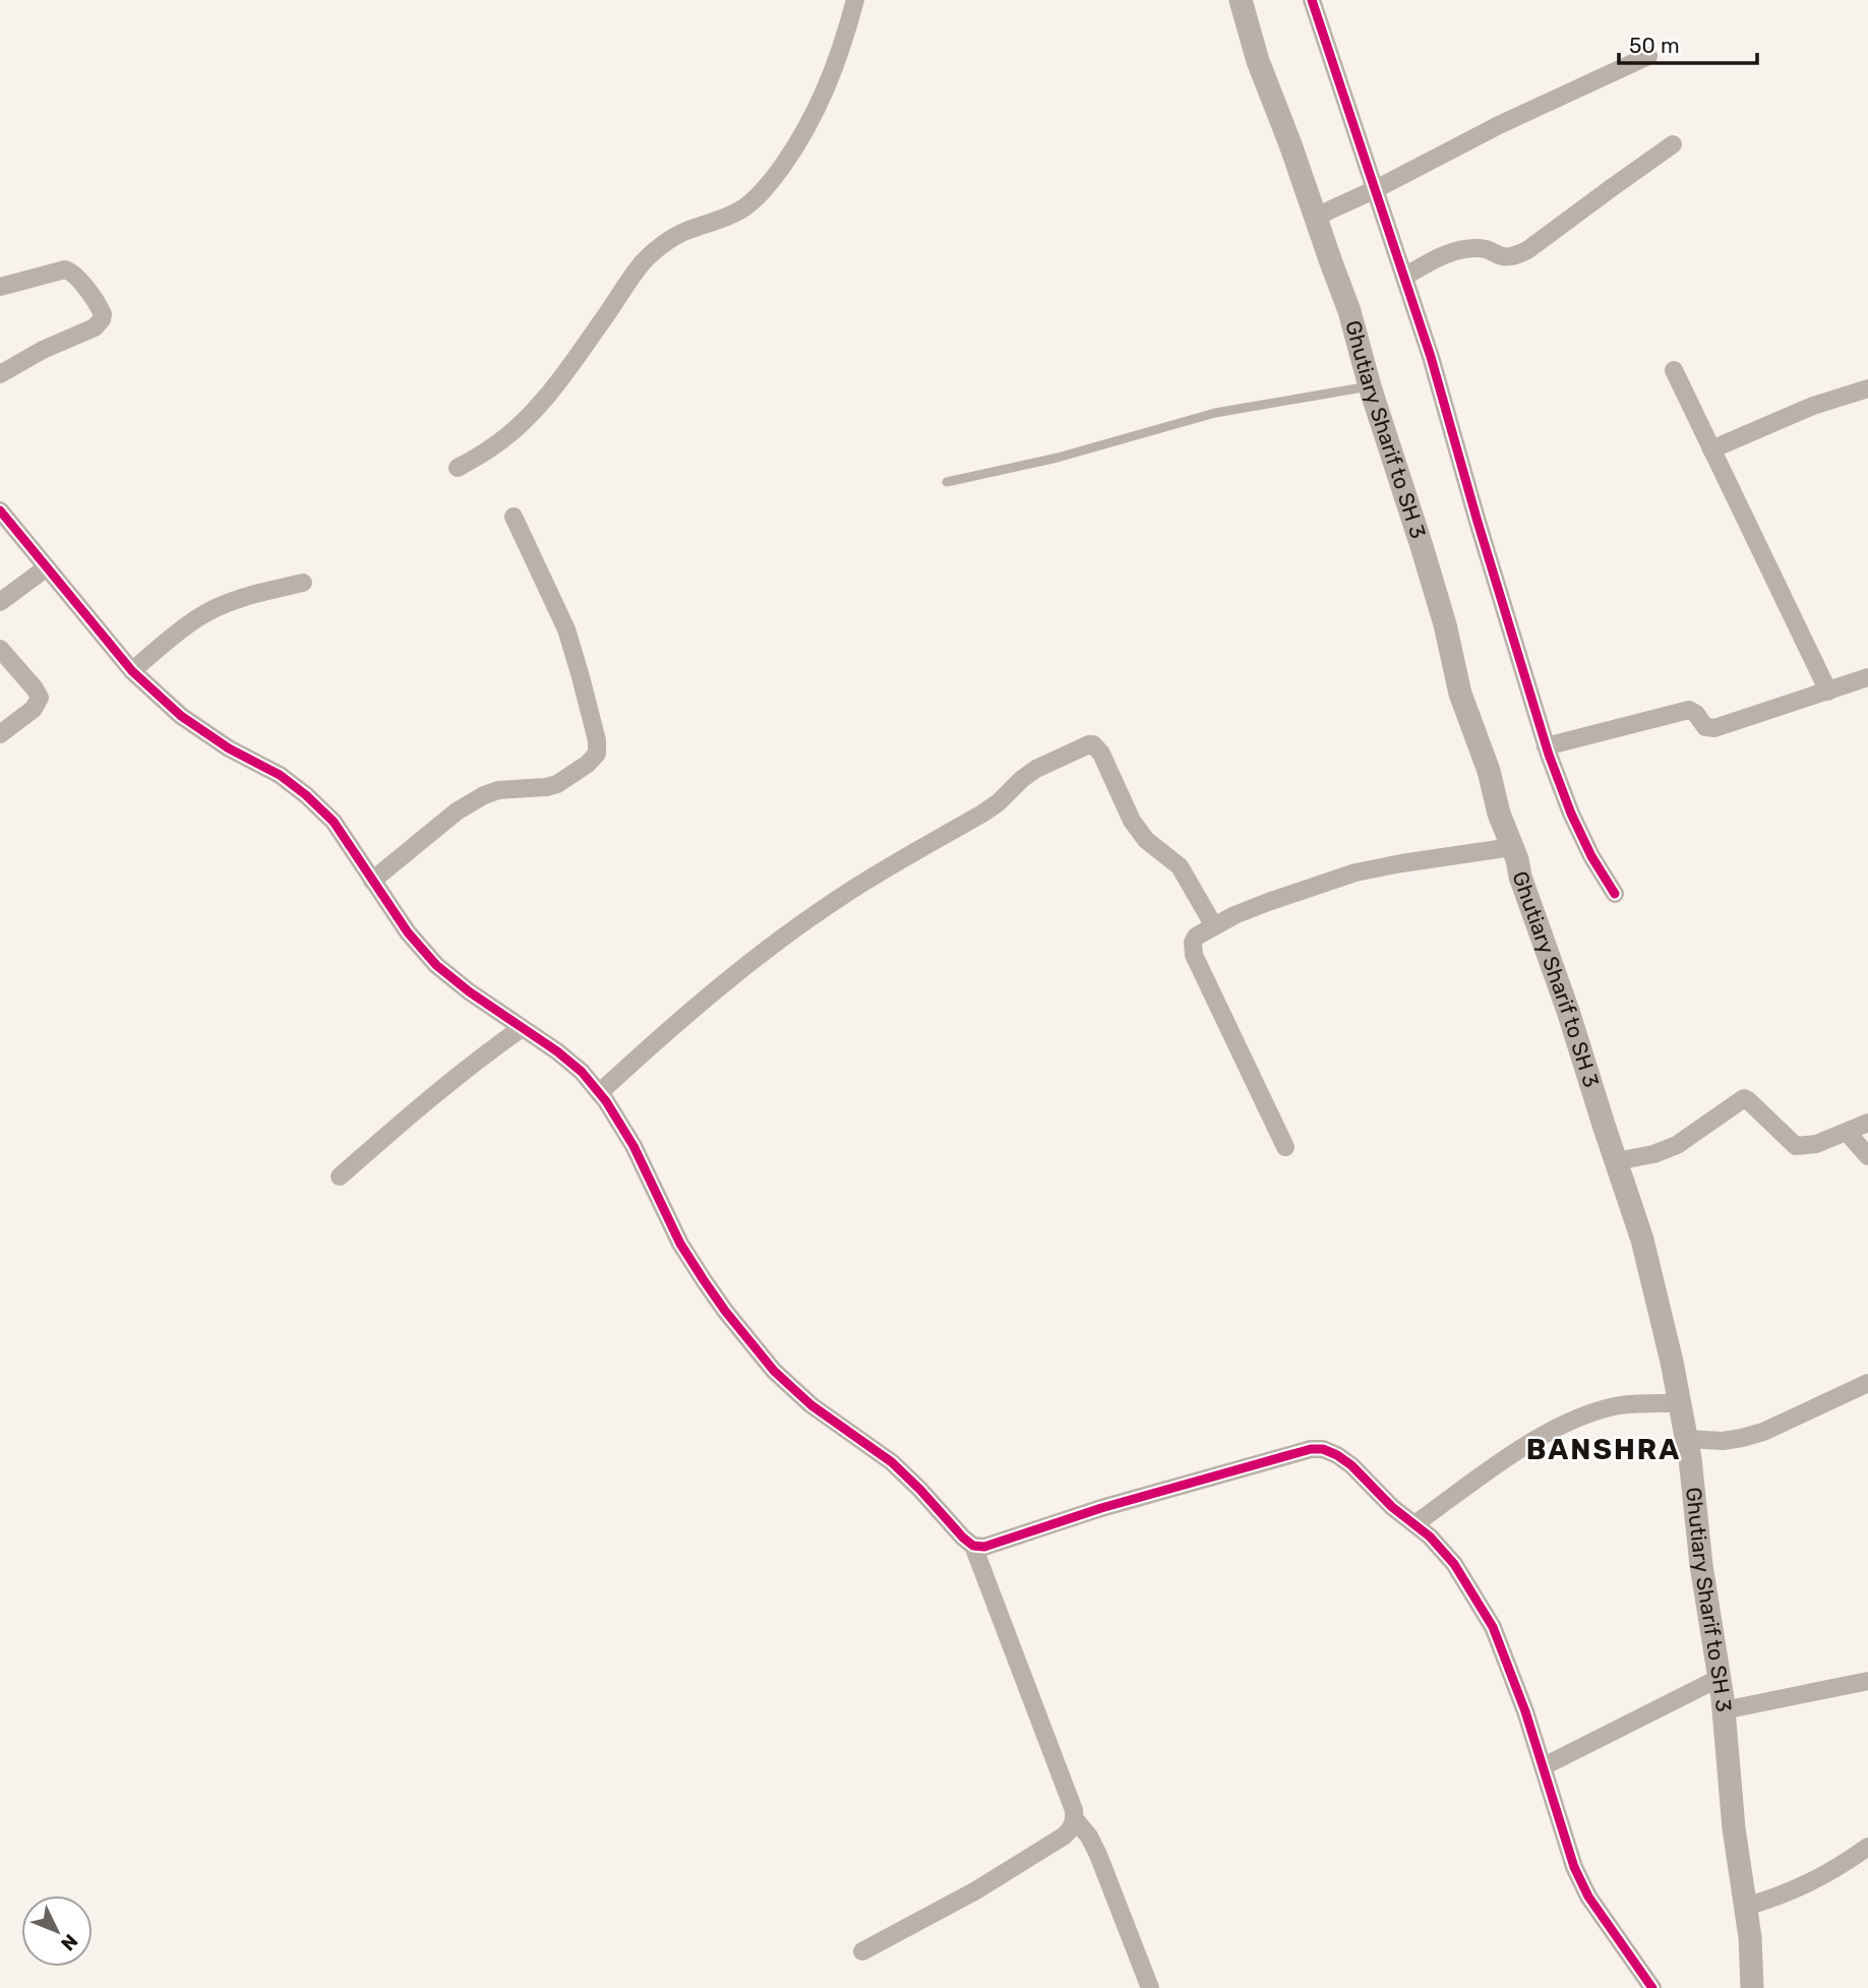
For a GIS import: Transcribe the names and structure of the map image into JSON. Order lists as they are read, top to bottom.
{
  "streets": {
    "main road": ["Ghutiary Sharif to SH 3"]
  },
  "districts": ["BANSHRA"],
  "scale_bar": "50 m",
  "north": "bottom right"
}
